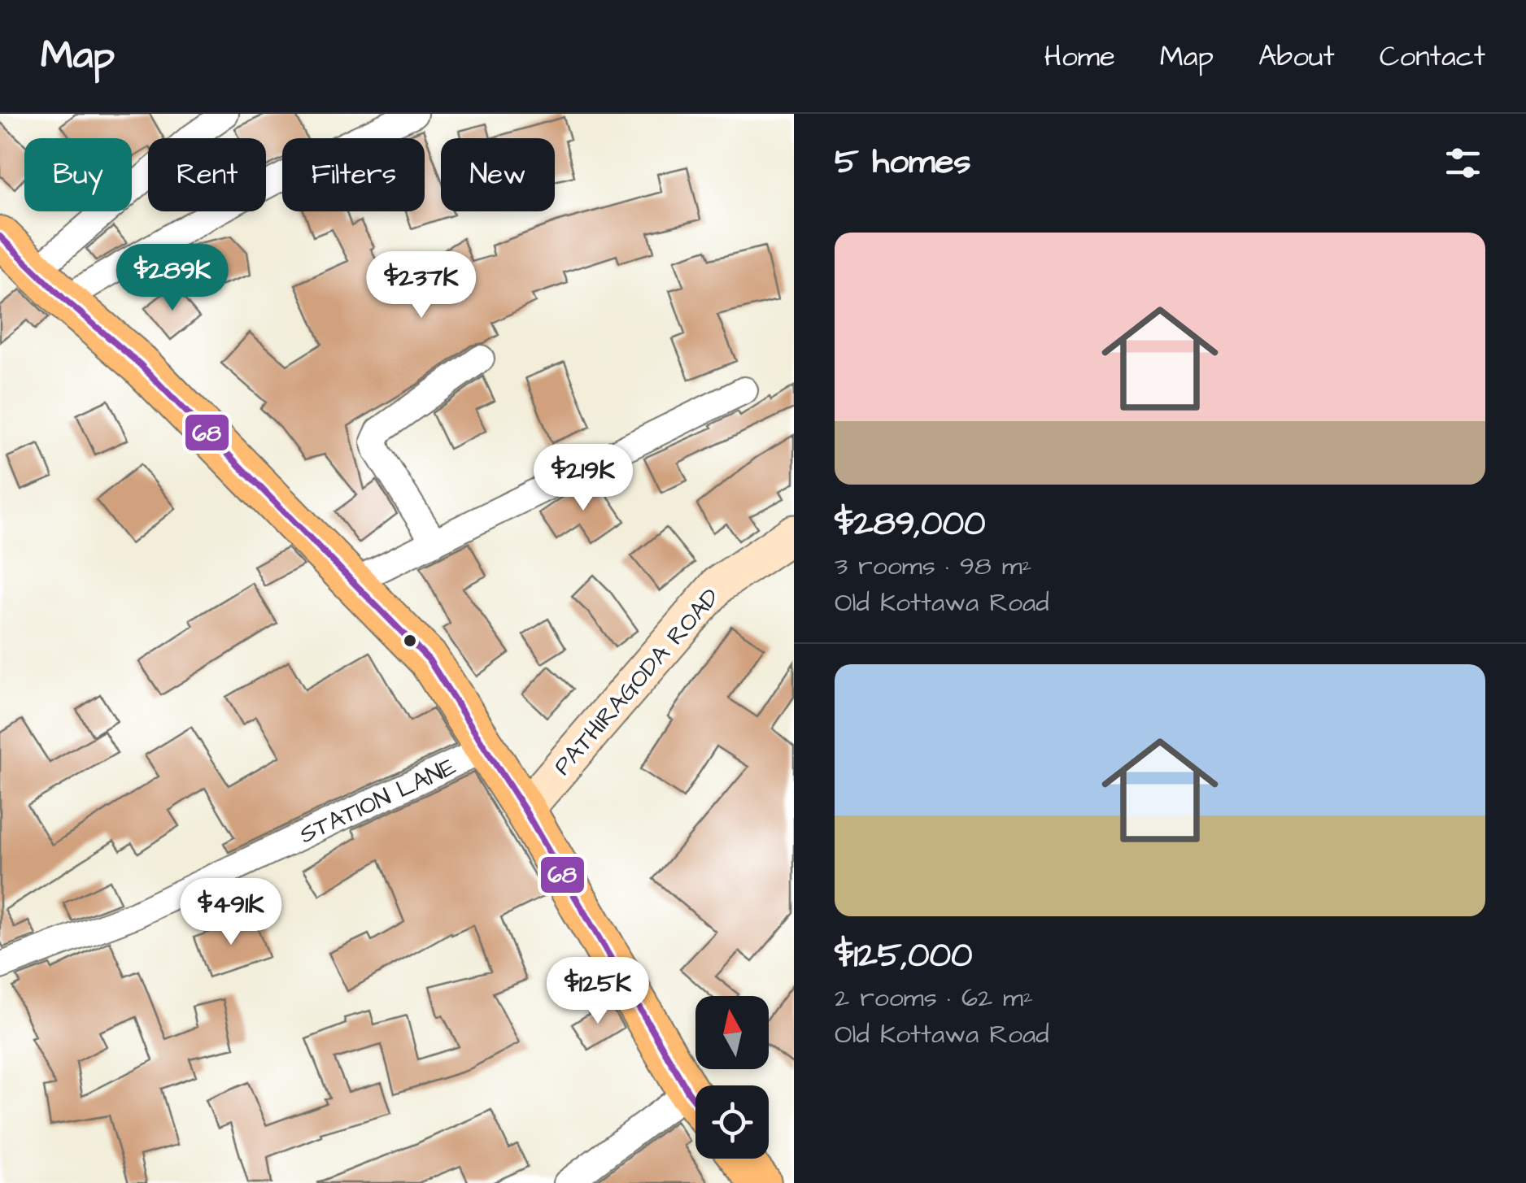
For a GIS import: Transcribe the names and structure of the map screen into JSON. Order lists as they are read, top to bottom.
{
  "streets": {
    "street": ["PATHIRAGODA ROAD", "STATION LANE"]
  },
  "lines": ["transit line 68"],
  "north": "top",
  "page": {
    "header": "Map",
    "nav": [
      "Home",
      "Map",
      "About",
      "Contact"
    ],
    "heading": "5 homes",
    "chip": [
      "Buy",
      "Rent",
      "Filters",
      "New"
    ],
    "list": [
      {
        "name": "$289,000",
        "note": "3 rooms · 98 m² · Old Kottawa Road"
      },
      {
        "name": "$125,000",
        "note": "2 rooms · 62 m² · Old Kottawa Road"
      }
    ],
    "price": [
      "$289K",
      "$237K",
      "$219K",
      "$491K",
      "$125K"
    ]
  }
}
